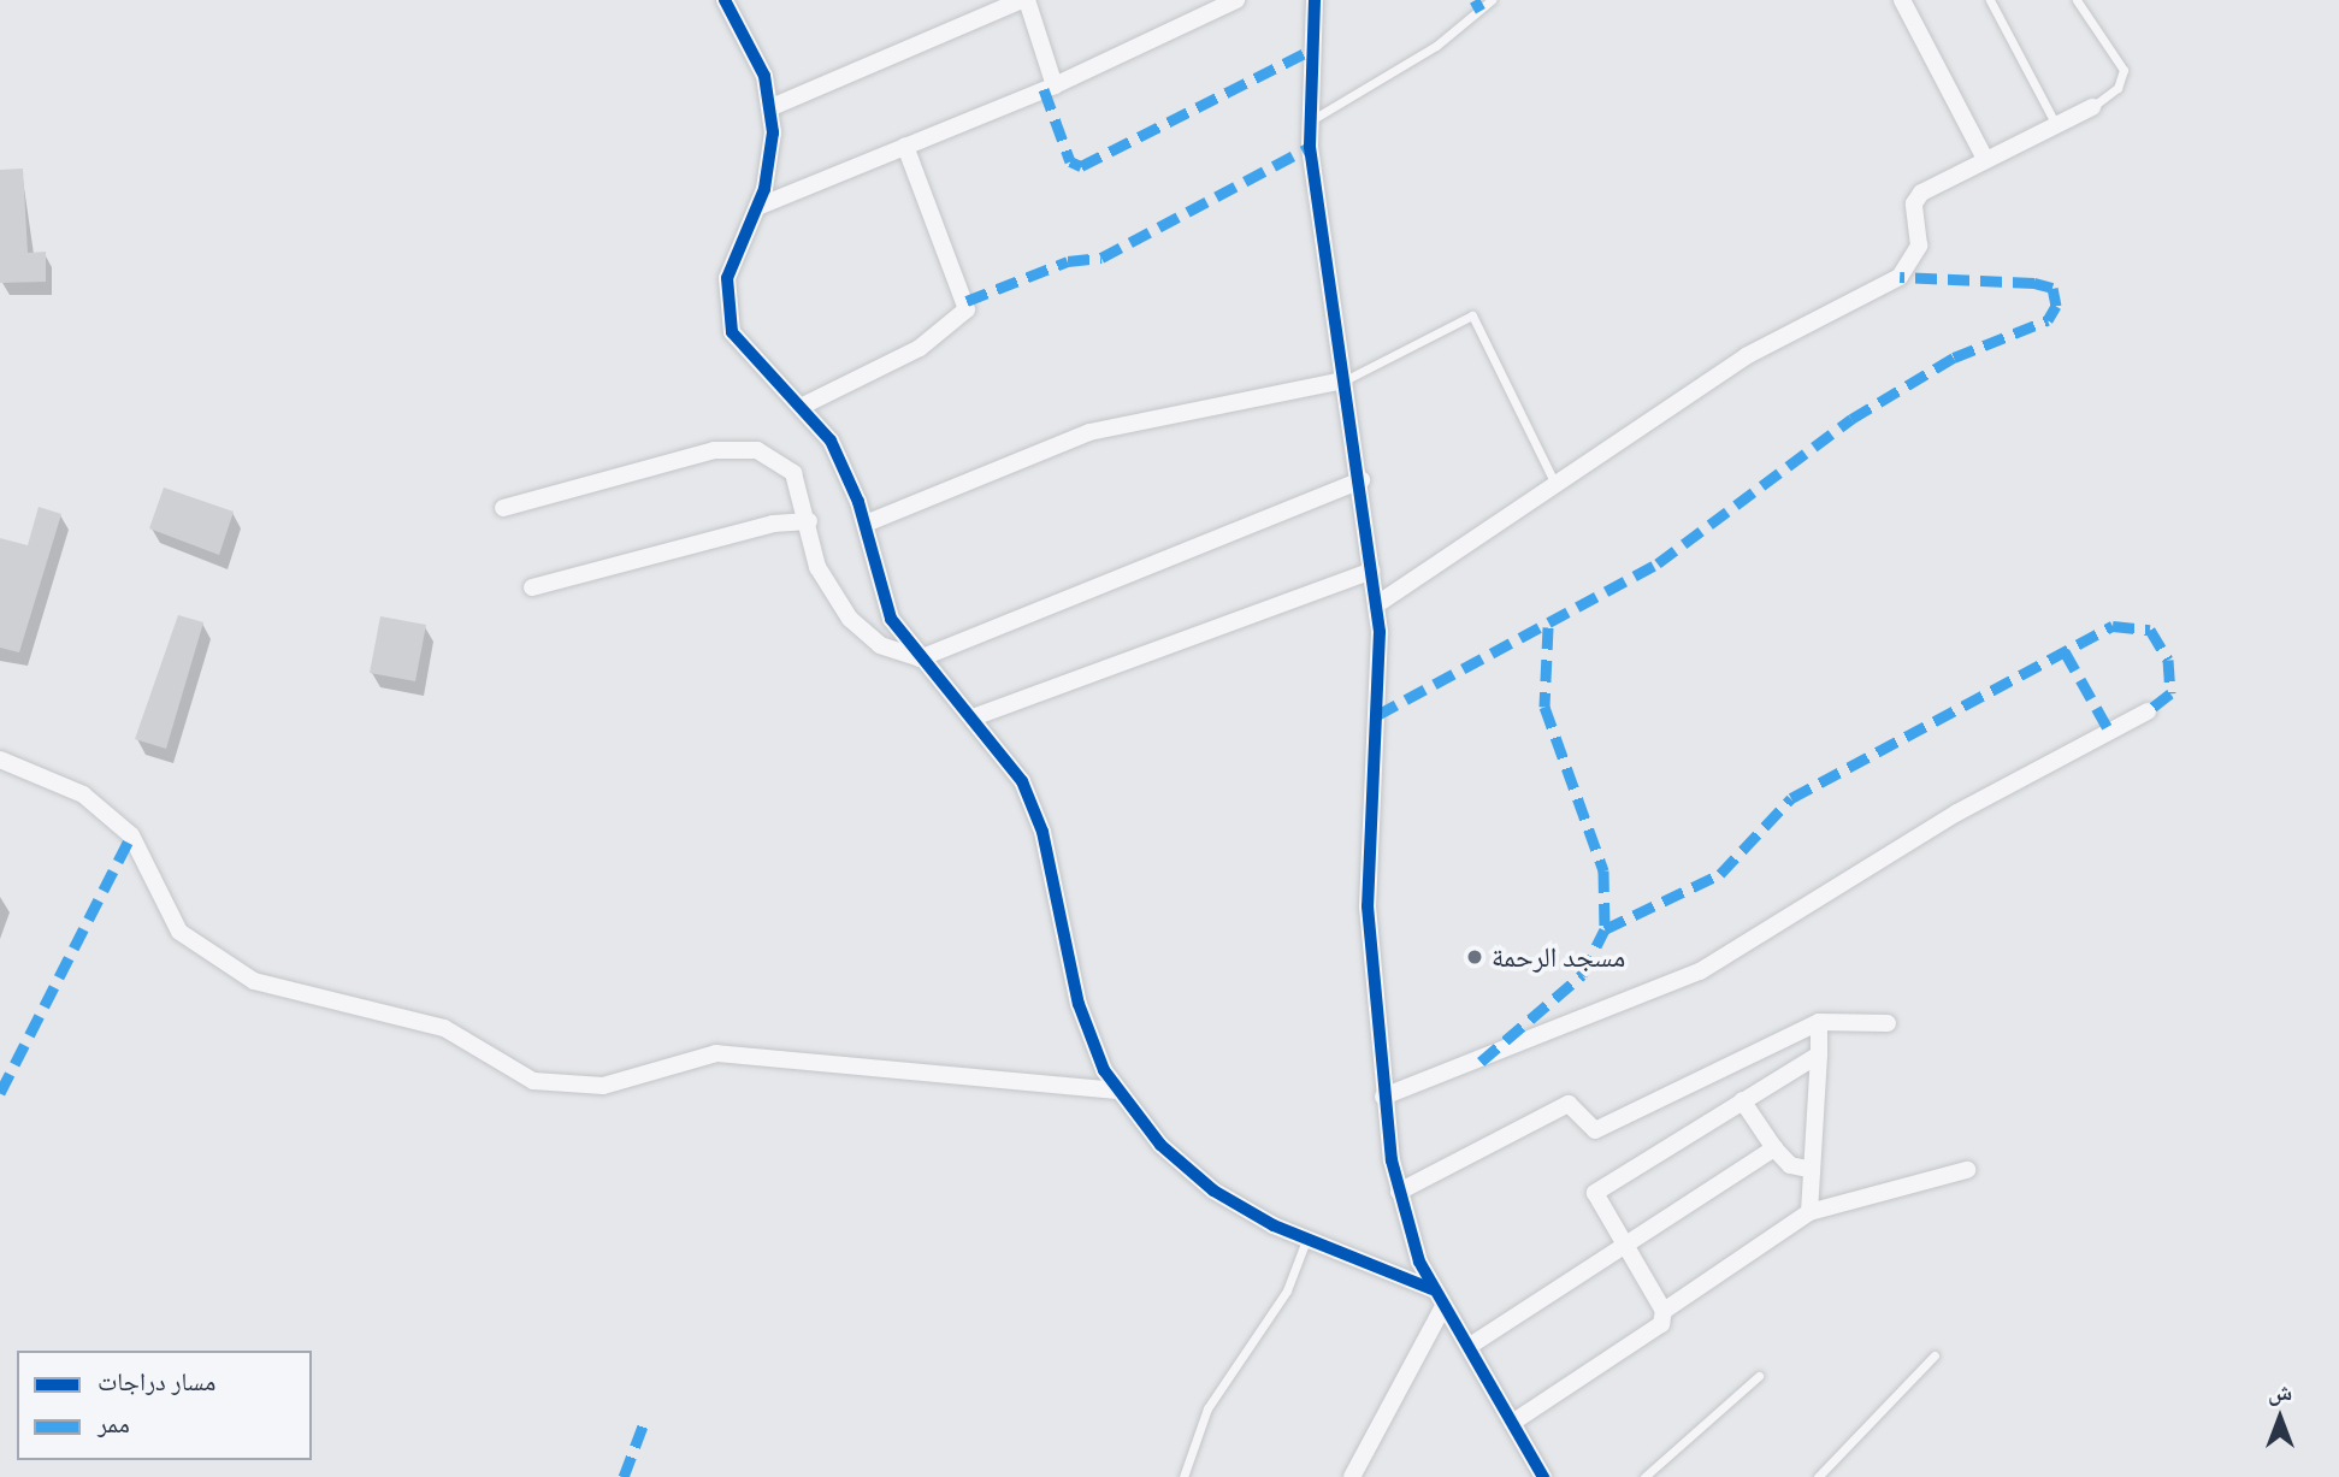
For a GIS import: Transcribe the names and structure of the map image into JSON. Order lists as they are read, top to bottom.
{
  "places": ["مسجد الرحمة"],
  "legend": ["مسار دراجات", "ممر"],
  "north": "top"
}
